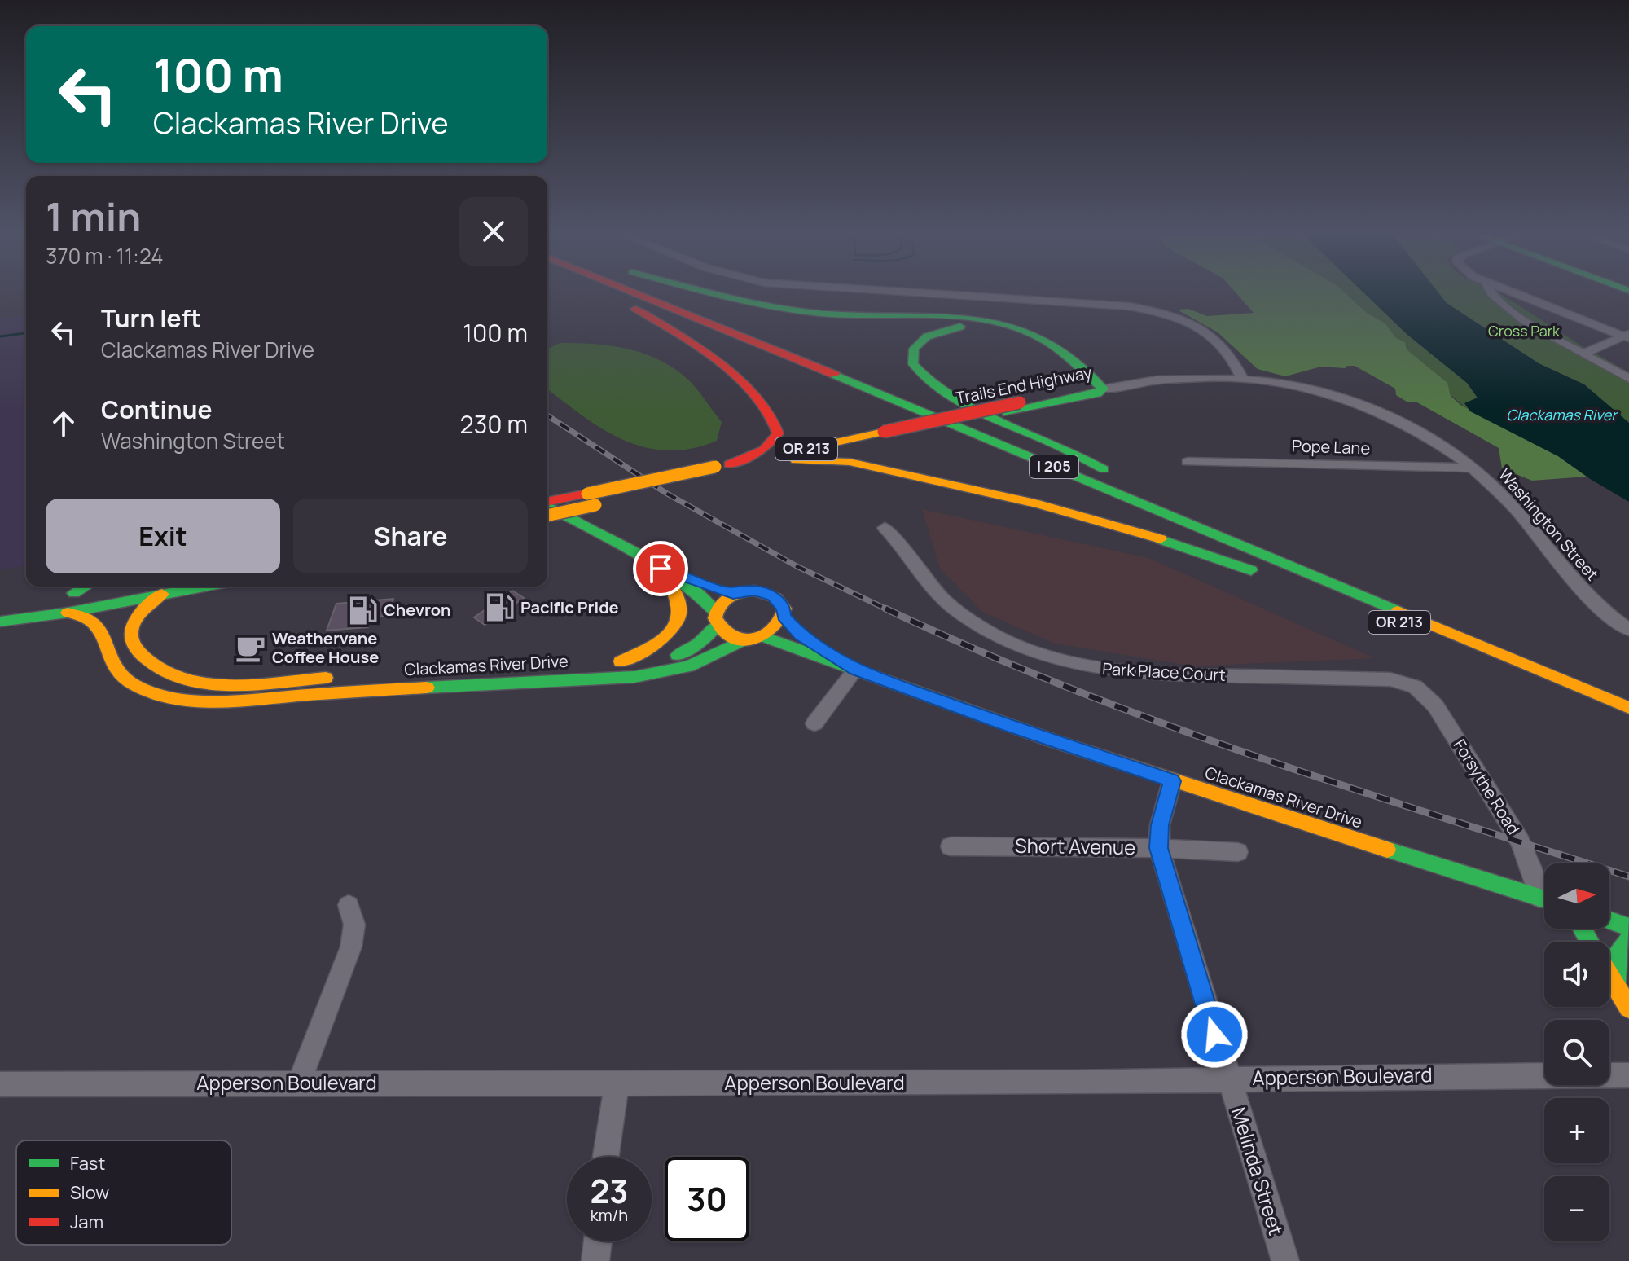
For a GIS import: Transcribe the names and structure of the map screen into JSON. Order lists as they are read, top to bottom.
{
  "streets": {
    "main road": [
      "Trails End Highway",
      "OR 213",
      "I 205",
      "Clackamas River Drive"
    ],
    "street": [
      "Pope Lane",
      "Washington Street",
      "Park Place Court",
      "Forsythe Road",
      "Short Avenue",
      "Apperson Boulevard",
      "Melinda Street"
    ]
  },
  "crossings": [
    ["Trails End Highway", "Washington Street"],
    ["Pope Lane", "Washington Street"],
    ["OR 213", "I 205"],
    ["Clackamas River Drive", "Melinda Street"],
    ["Park Place Court", "Forsythe Road"],
    ["Short Avenue", "Melinda Street"],
    ["Apperson Boulevard", "Melinda Street"]
  ],
  "water": ["Clackamas River"],
  "parks": ["Cross Park"],
  "places": {
    "fuel station": ["Pacific Pride", "Chevron"],
    "cafe": ["Weathervane Coffee House"]
  },
  "legend": ["Fast", "Slow", "Jam"],
  "north": "right",
  "page": {
    "turn": ["100 m", "Clackamas River Drive"],
    "heading": ["1 min", "370 m · 11:24"],
    "list": [
      {
        "name": "Turn left",
        "note": "Clackamas River Drive",
        "value": "100 m"
      },
      {
        "name": "Continue",
        "note": "Washington Street",
        "value": "230 m"
      }
    ],
    "buttons": ["Exit", "Share"],
    "map_buttons": ["+", "−"],
    "speed": "23 km/h",
    "limit": "30"
  }
}
